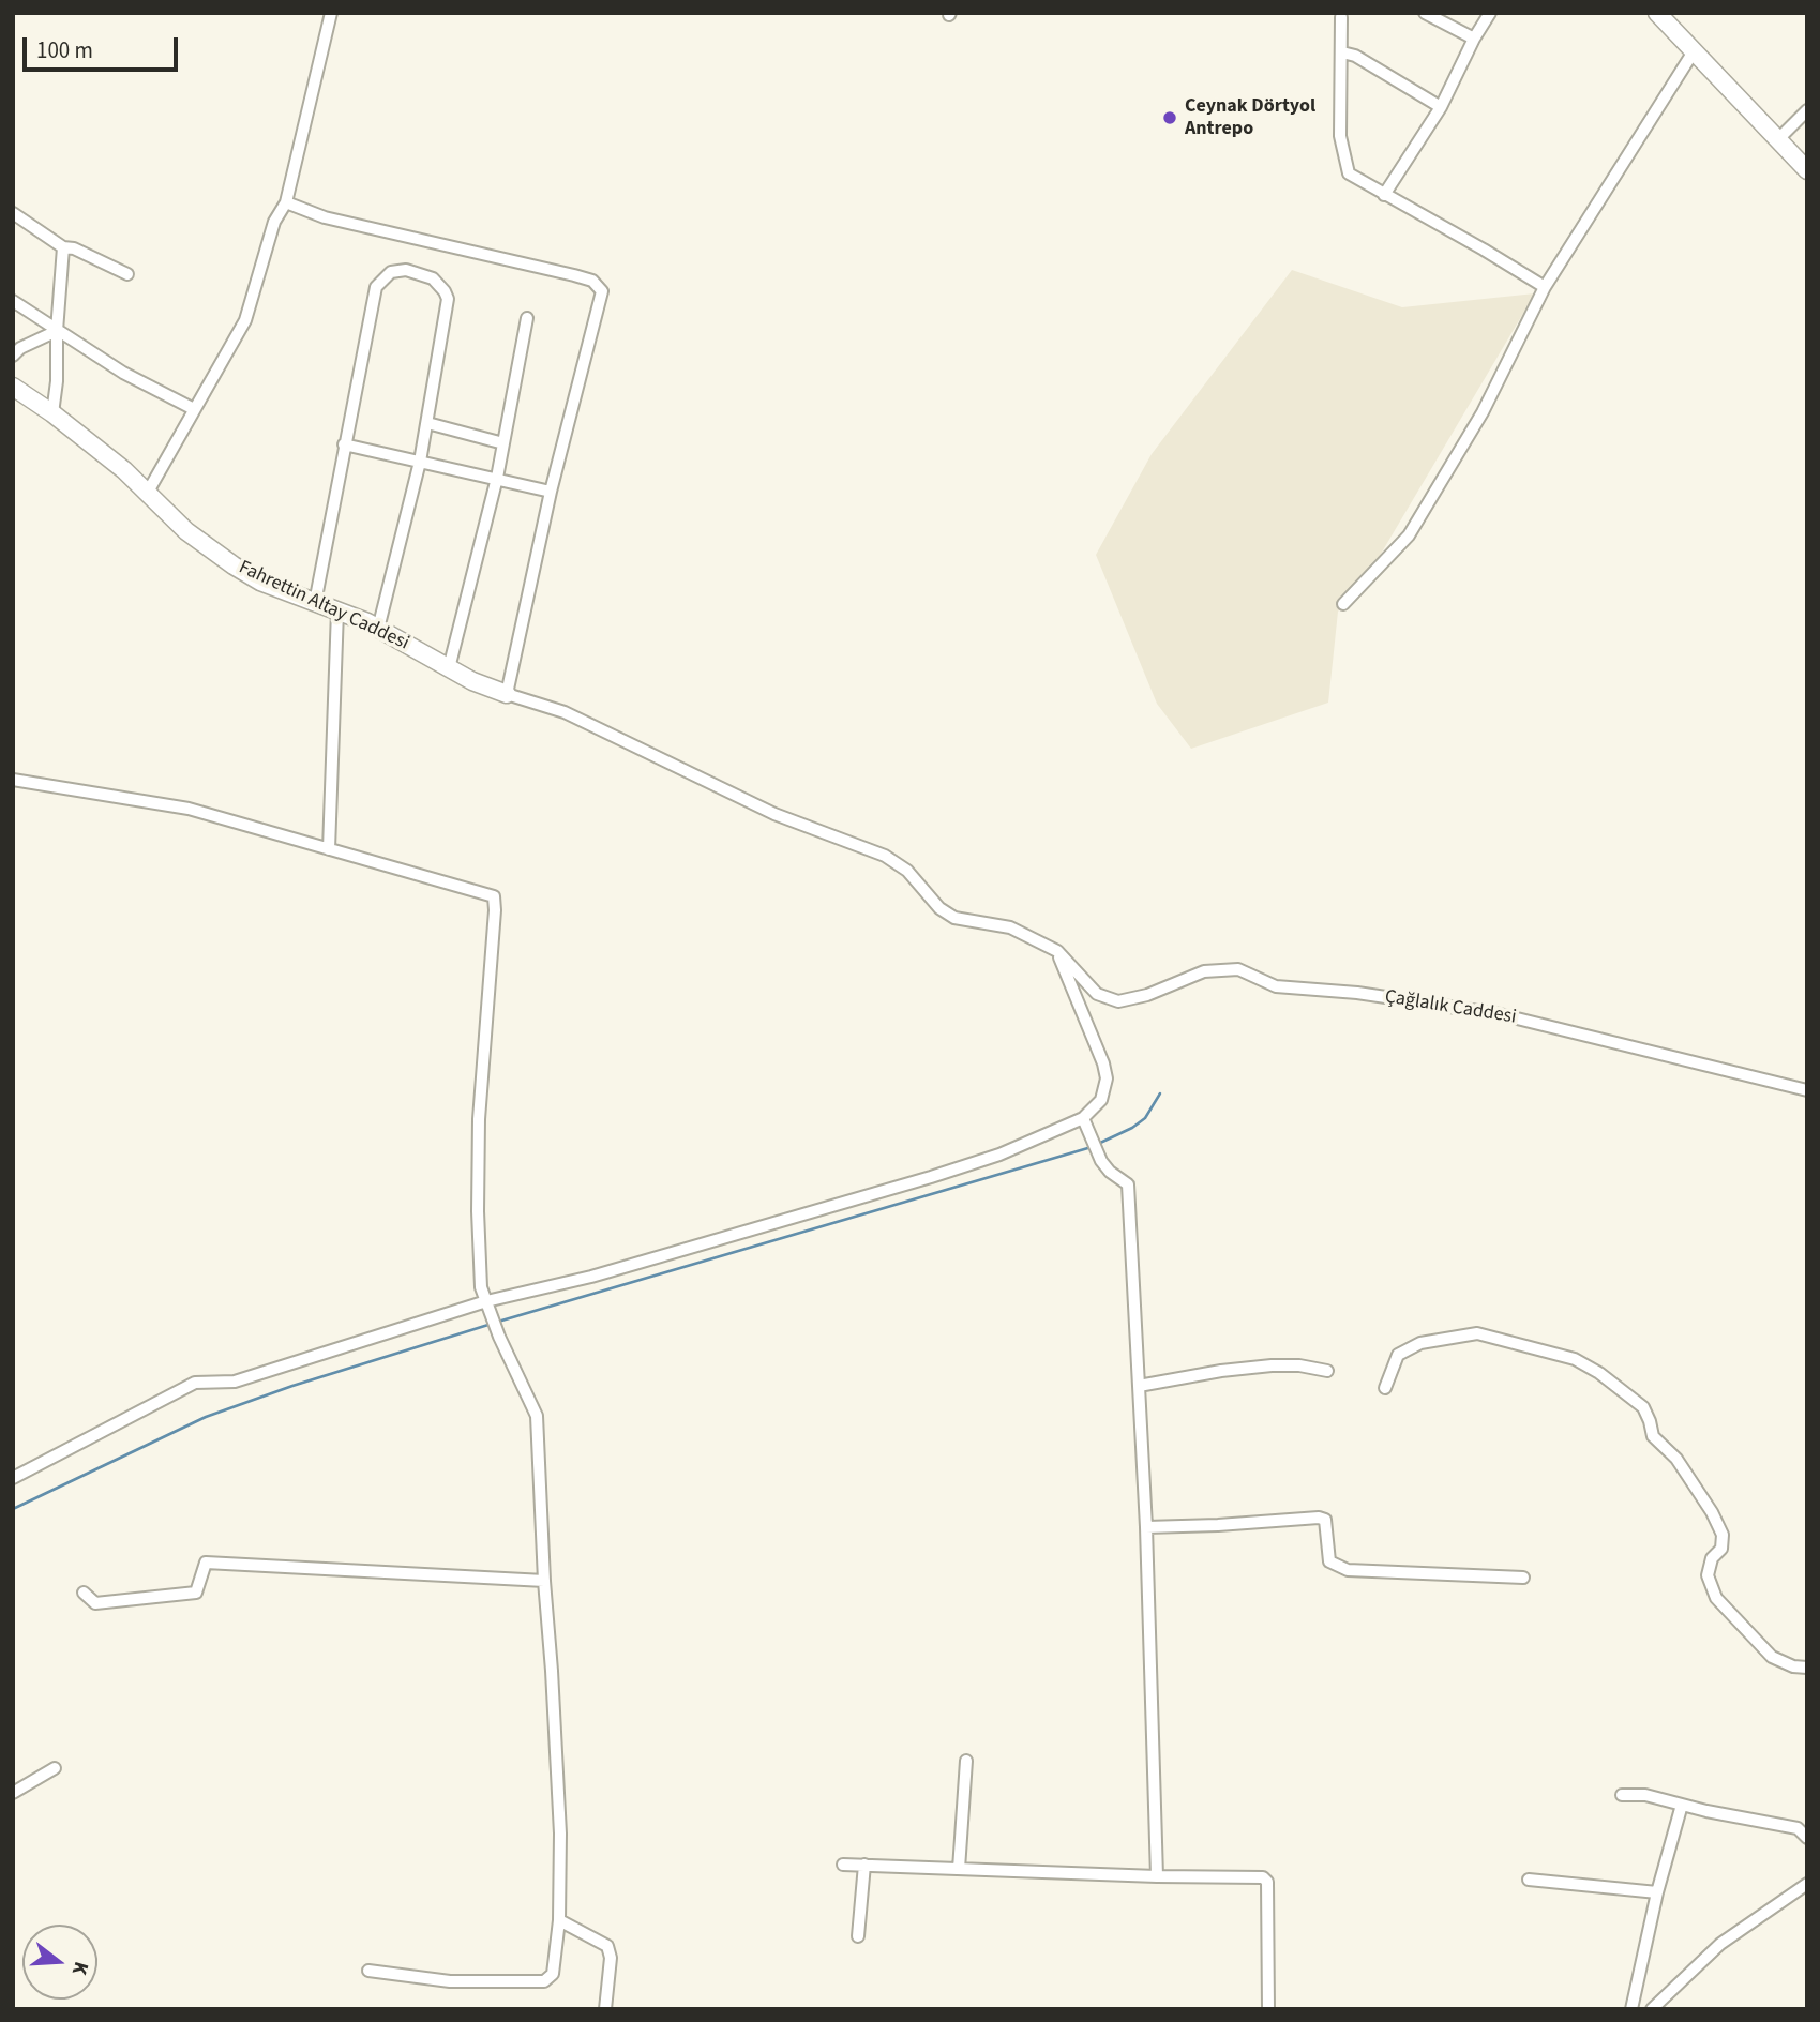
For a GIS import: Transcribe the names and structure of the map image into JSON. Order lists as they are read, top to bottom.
{
  "streets": {
    "street": ["Fahrettin Altay Caddesi", "Çağlalık Caddesi"]
  },
  "places": ["Ceynak Dörtyol Antrepo"],
  "scale_bar": "100 m",
  "north": "right"
}
